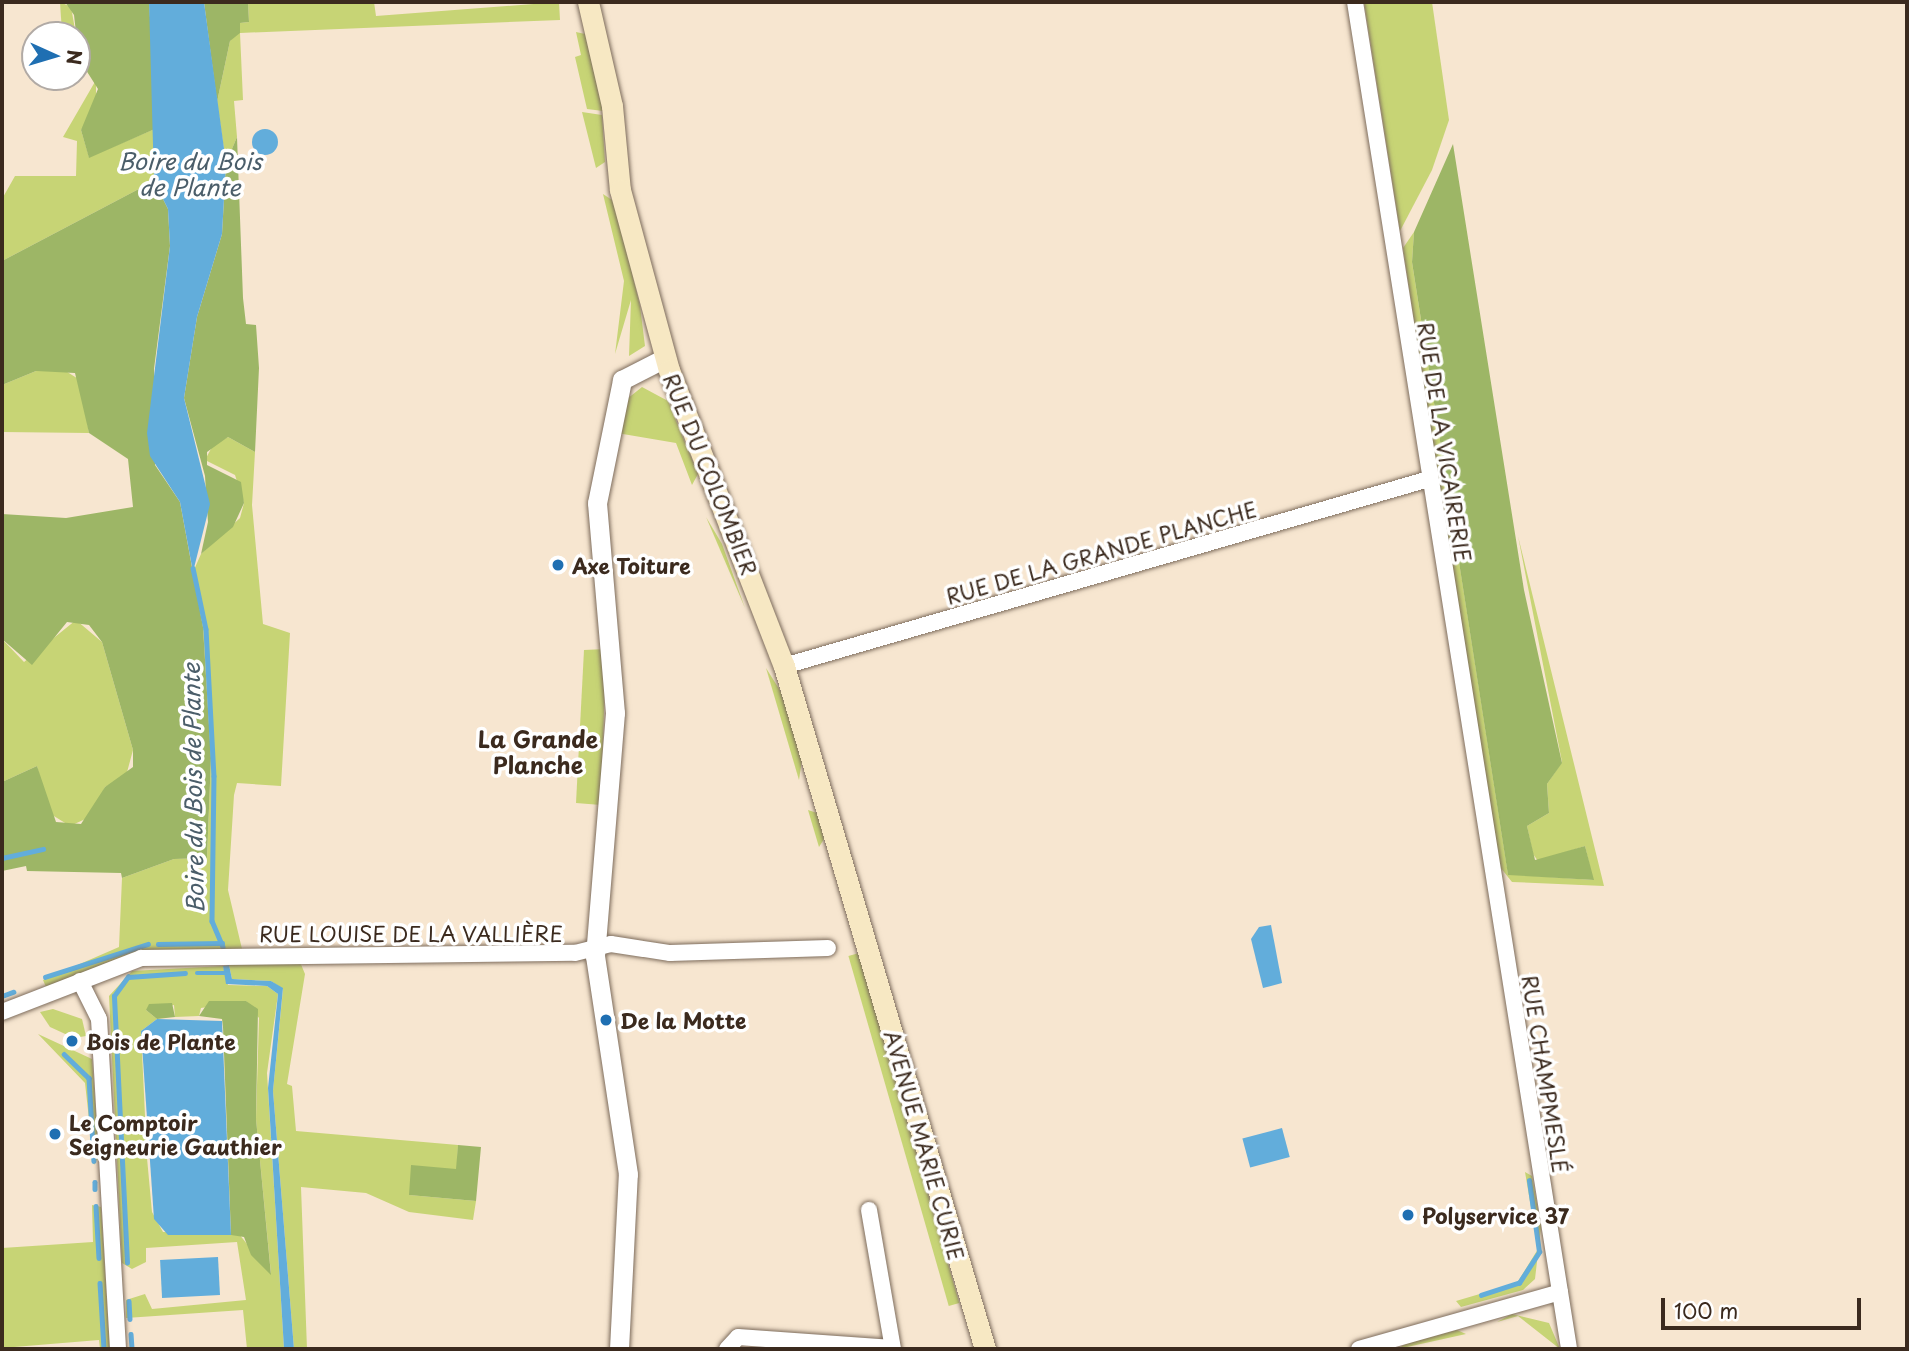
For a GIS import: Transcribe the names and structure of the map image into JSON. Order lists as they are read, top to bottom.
{
  "streets": {
    "main road": ["RUE DU COLOMBIER", "AVENUE MARIE CURIE"],
    "street": [
      "RUE DE LA VICAIRERIE",
      "RUE DE LA GRANDE PLANCHE",
      "RUE LOUISE DE LA VALLIÈRE",
      "RUE CHAMPMESLÉ"
    ]
  },
  "crossings": [
    ["RUE DE LA VICAIRERIE", "RUE DE LA GRANDE PLANCHE"],
    ["RUE DE LA VICAIRERIE", "RUE CHAMPMESLÉ"],
    ["RUE DU COLOMBIER", "RUE DE LA GRANDE PLANCHE"],
    ["RUE DU COLOMBIER", "AVENUE MARIE CURIE"]
  ],
  "districts": ["La Grande Planche"],
  "water": ["Boire du Bois de Plante"],
  "places": [
    "Axe Toiture",
    "De la Motte",
    "Bois de Plante",
    "Le Comptoir Seigneurie Gauthier",
    "Polyservice 37"
  ],
  "scale_bar": "100 m",
  "north": "right"
}
